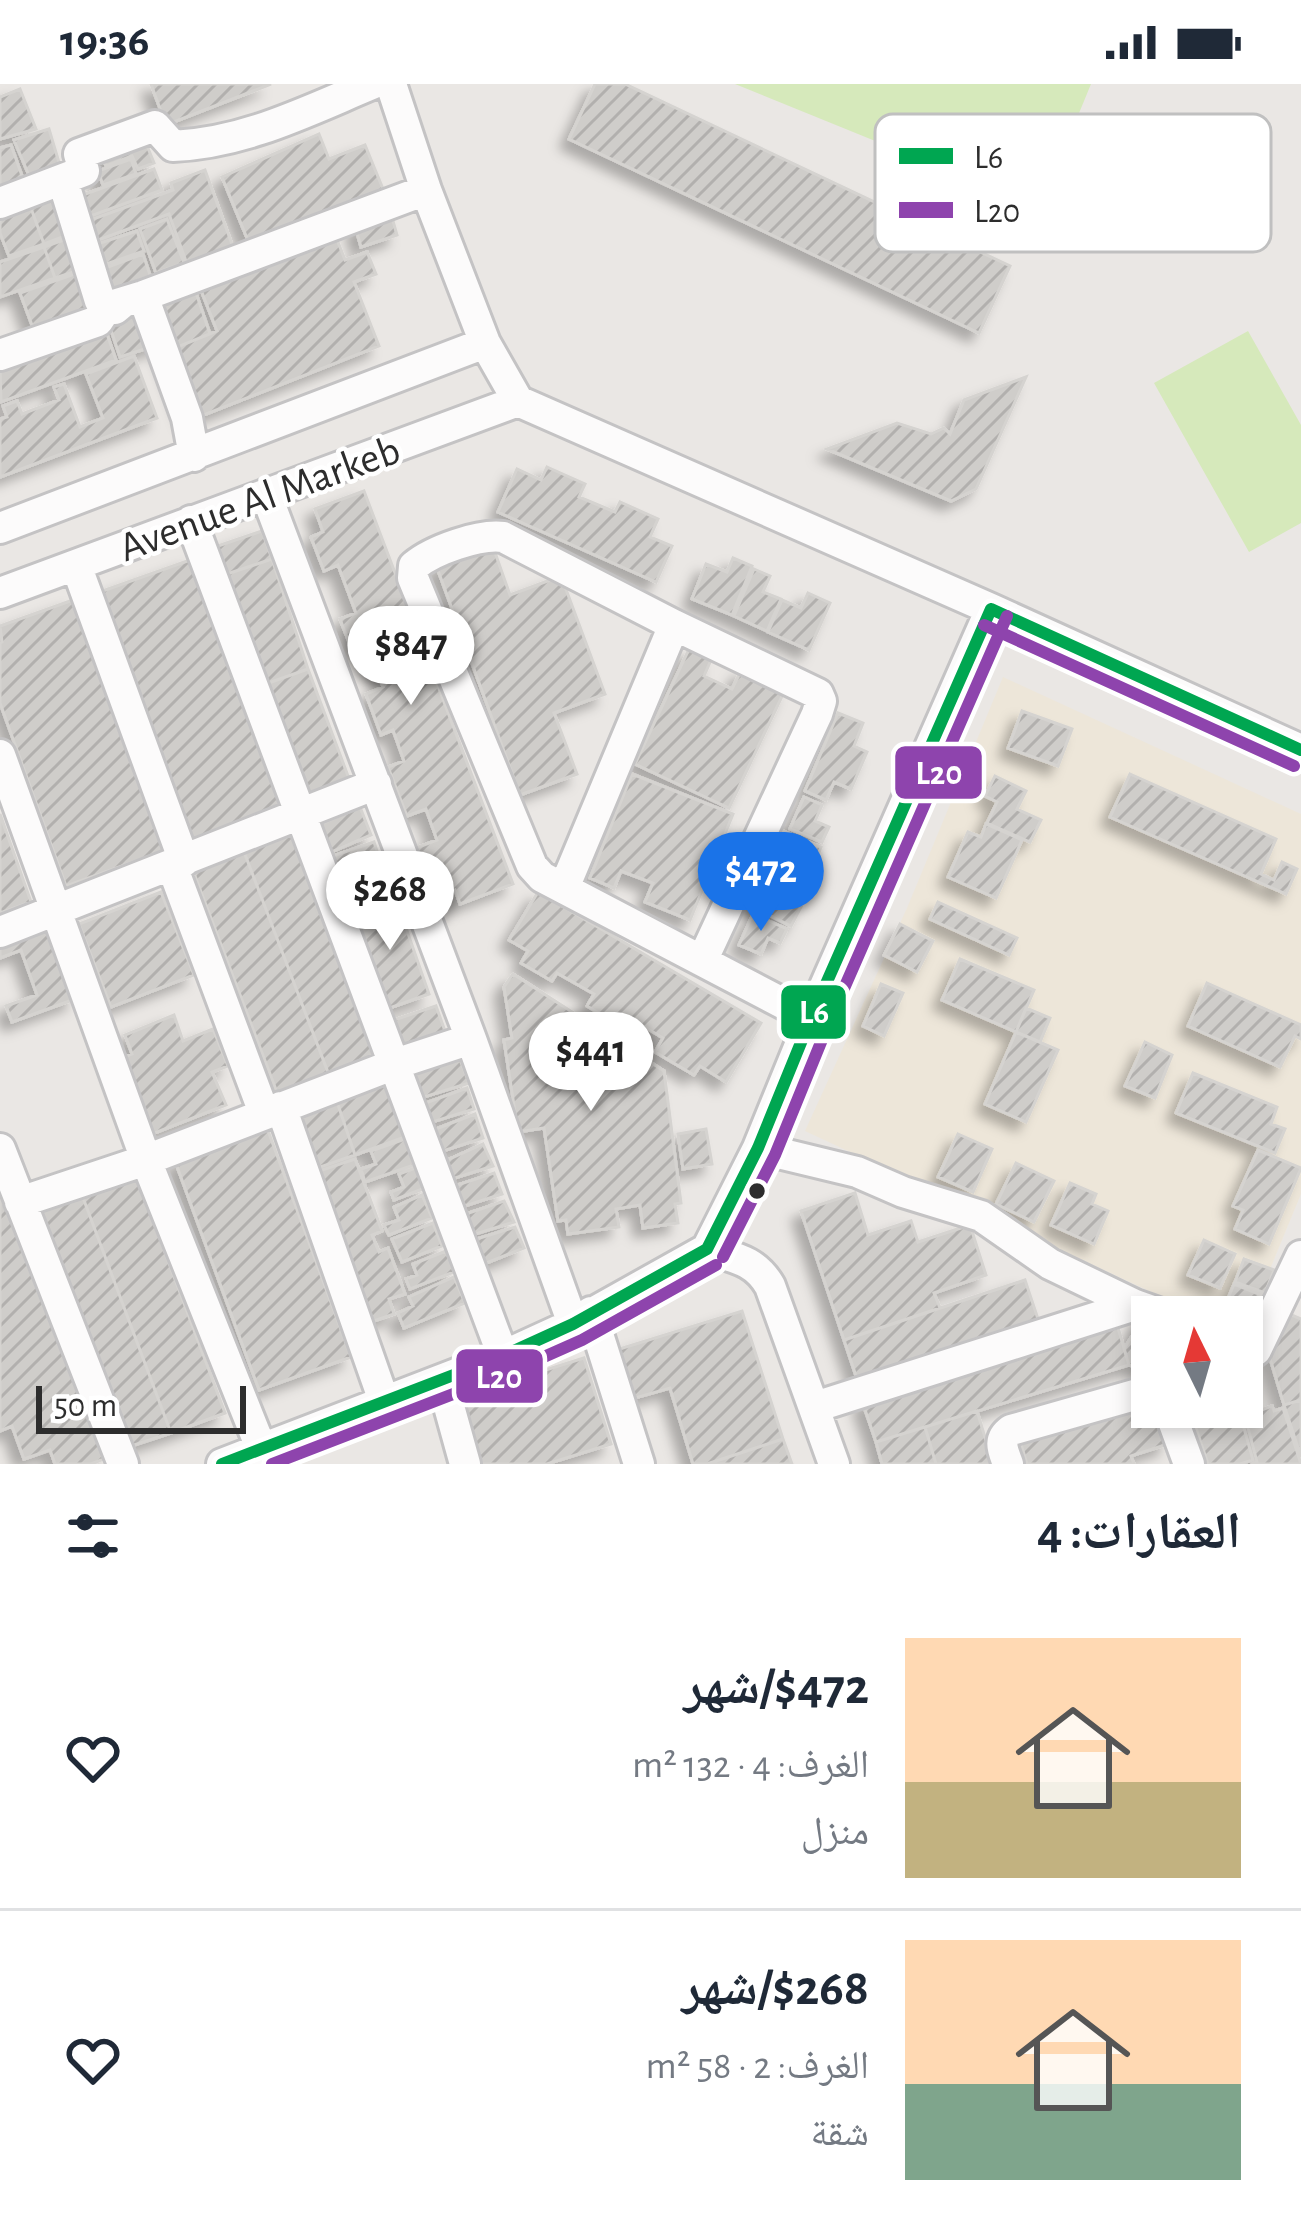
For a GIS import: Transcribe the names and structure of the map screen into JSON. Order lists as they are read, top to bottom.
{
  "streets": {
    "street": ["Avenue Al Markeb"]
  },
  "lines": ["transit line L6", "transit line L20"],
  "legend": ["L6", "L20"],
  "scale_bar": "50 m",
  "north": "top",
  "page": {
    "status": "19:36",
    "price": [
      "$847",
      "$472",
      "$268",
      "$441"
    ],
    "scale": "50 m",
    "heading": "العقارات: 4",
    "list": [
      {
        "name": "$472/شهر",
        "note": "الغرف: 4 · 132 m² · منزل"
      },
      {
        "name": "$268/شهر",
        "note": "الغرف: 2 · 58 m² · شقة"
      }
    ]
  }
}
